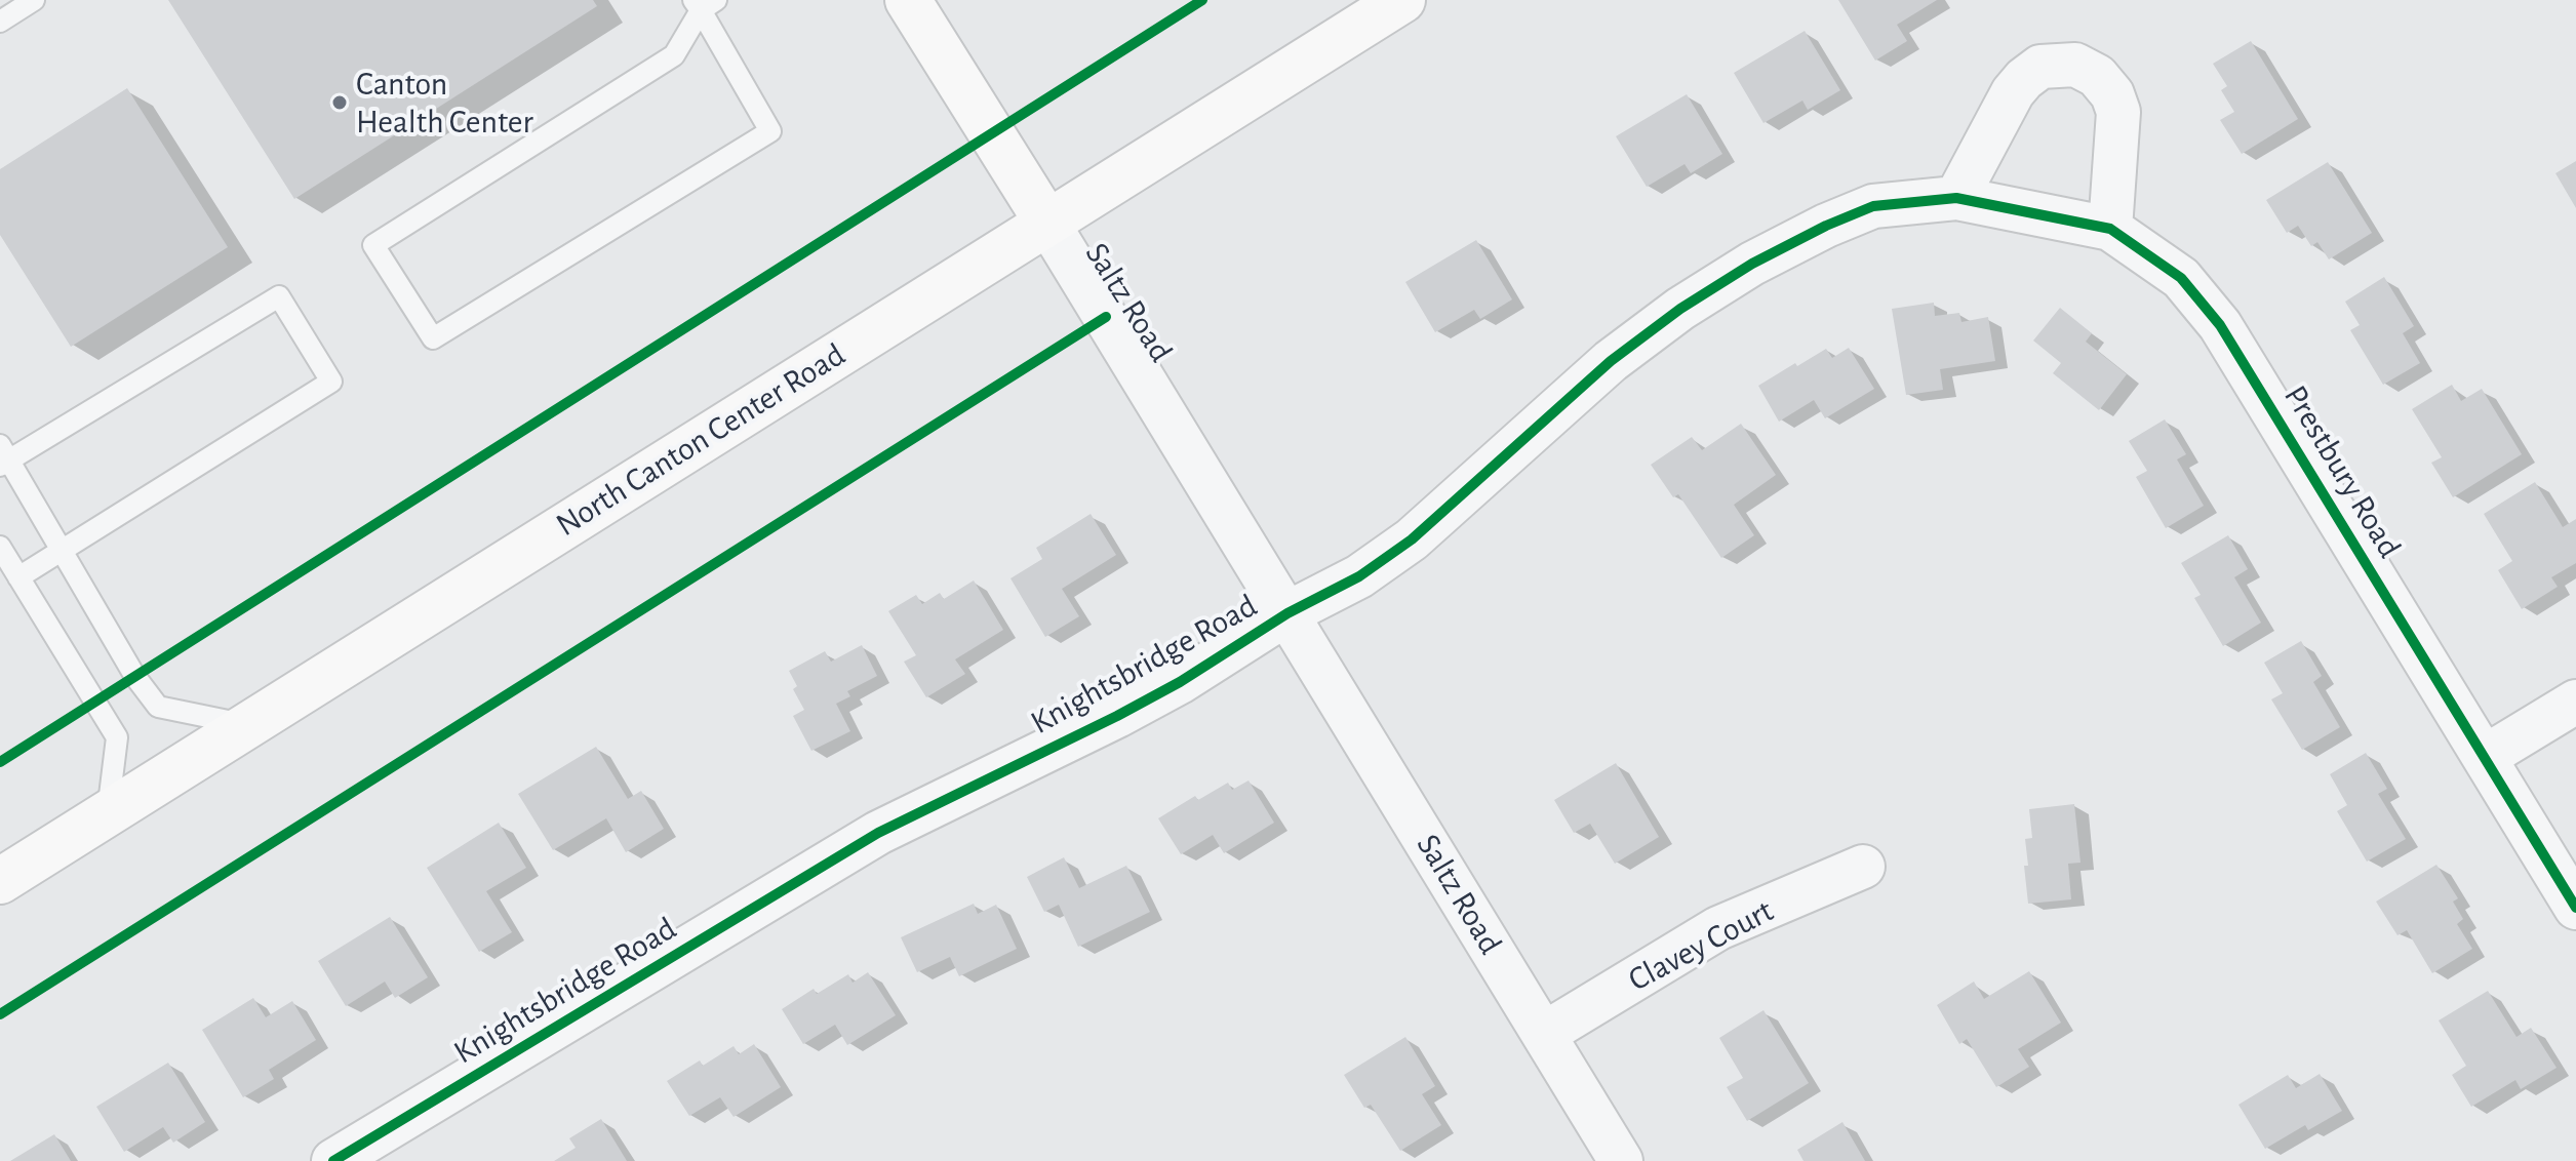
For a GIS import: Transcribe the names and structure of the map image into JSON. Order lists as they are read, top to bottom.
{
  "streets": {
    "main road": ["Saltz Road", "North Canton Center Road"],
    "street": ["Prestbury Road", "Knightsbridge Road", "Clavey Court"]
  },
  "crossings": [
    ["Saltz Road", "North Canton Center Road"],
    ["Saltz Road", "Knightsbridge Road"],
    ["Saltz Road", "Clavey Court"],
    ["Prestbury Road", "Knightsbridge Road"]
  ],
  "places": ["Canton Health Center"]
}
